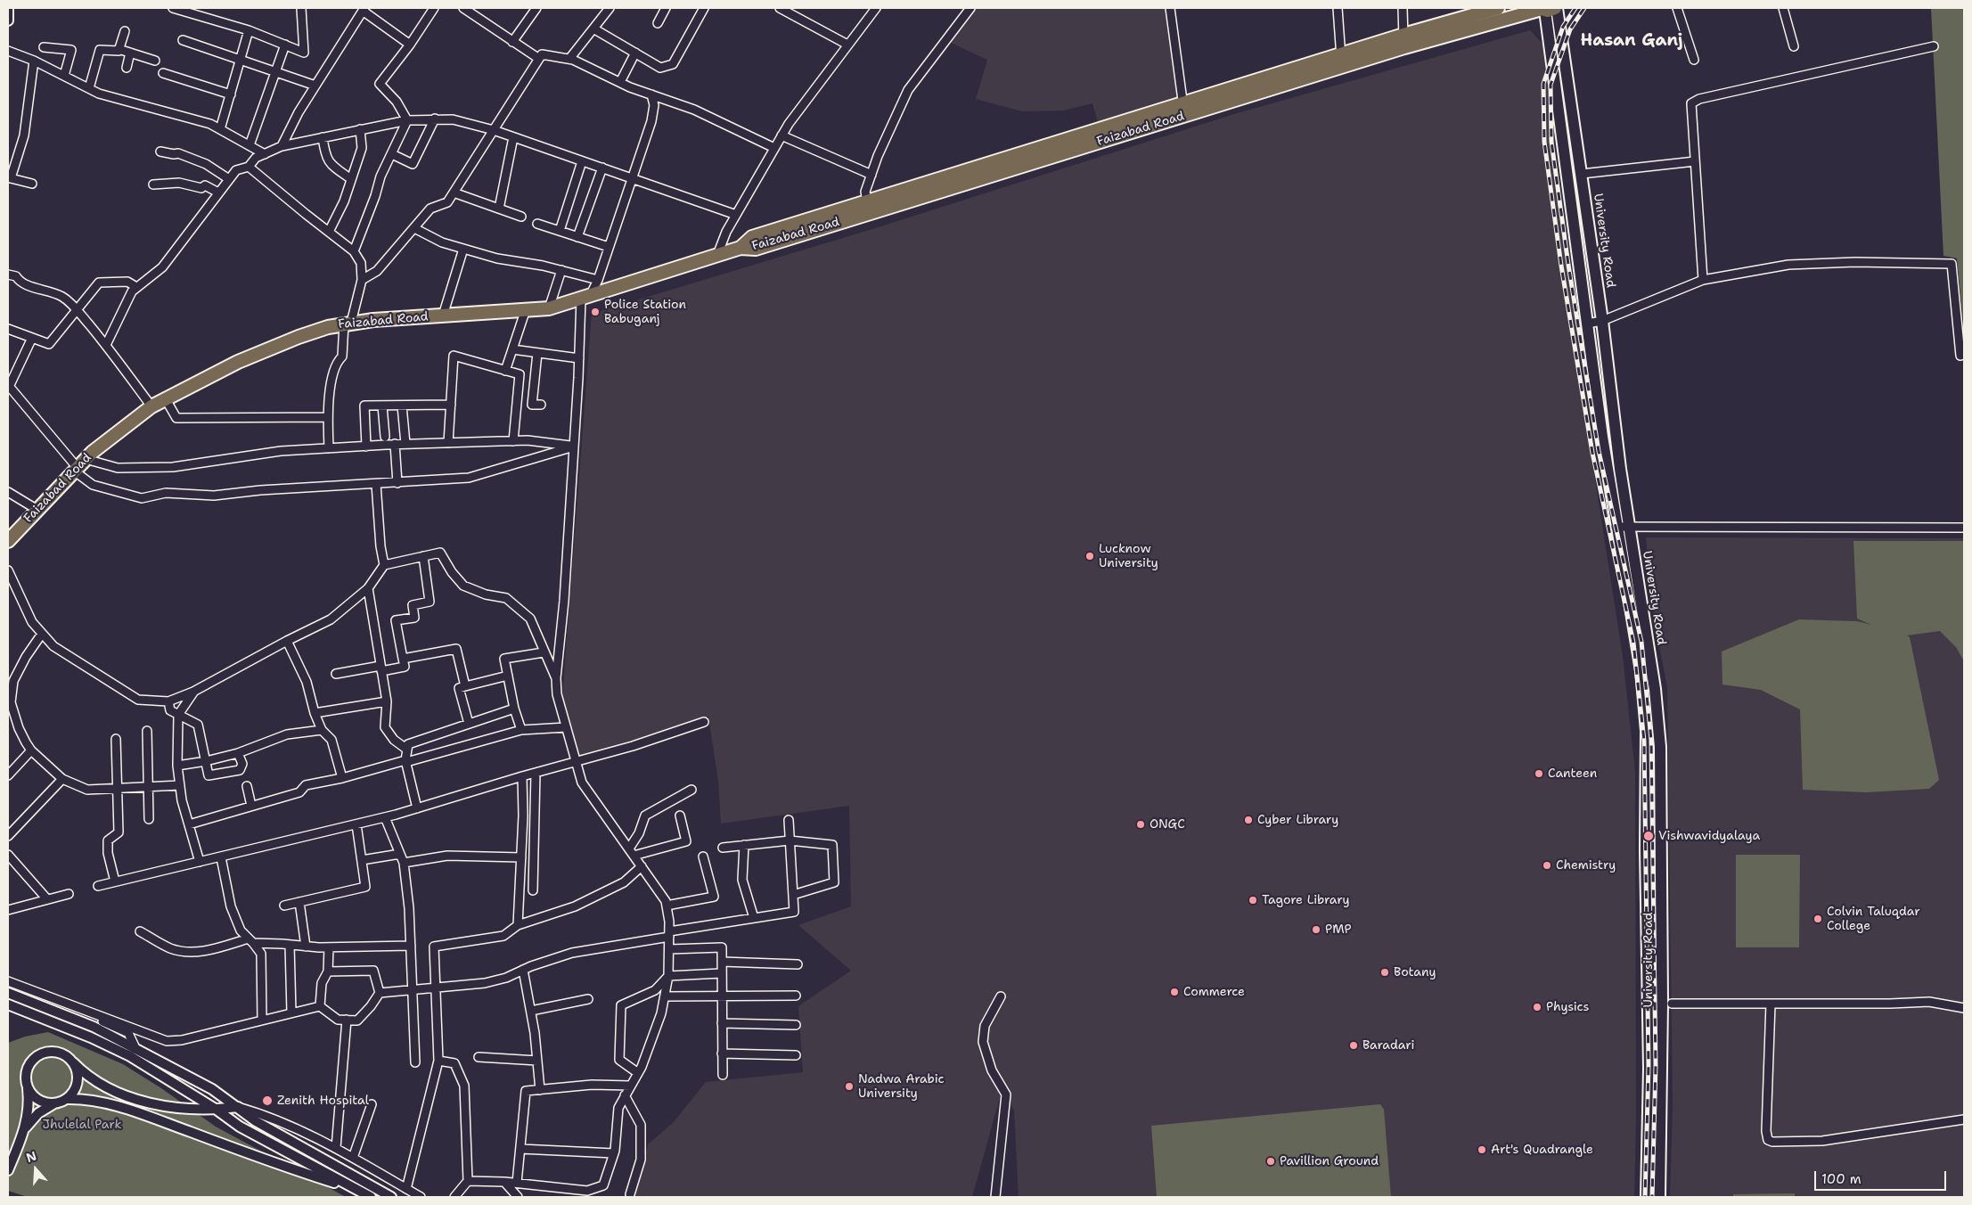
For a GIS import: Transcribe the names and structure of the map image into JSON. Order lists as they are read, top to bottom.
{
  "streets": {
    "main road": ["Faizabad Road", "University Road"]
  },
  "crossings": [
    ["Faizabad Road", "University Road"]
  ],
  "districts": ["Hasan Ganj"],
  "parks": ["Jhulelal Park"],
  "places": [
    "Police Station Babuganj",
    "Lucknow University",
    "Canteen",
    "Cyber Library",
    "ONGC",
    "Vishwavidyalaya",
    "Chemistry",
    "Tagore Library",
    "Colvin Taluqdar College",
    "PMP",
    "Botany",
    "Commerce",
    "Physics",
    "Baradari",
    "Nadwa Arabic University",
    "Zenith Hospital",
    "Art's Quadrangle",
    "Pavillion Ground"
  ],
  "scale_bar": "100 m",
  "north": "top"
}
